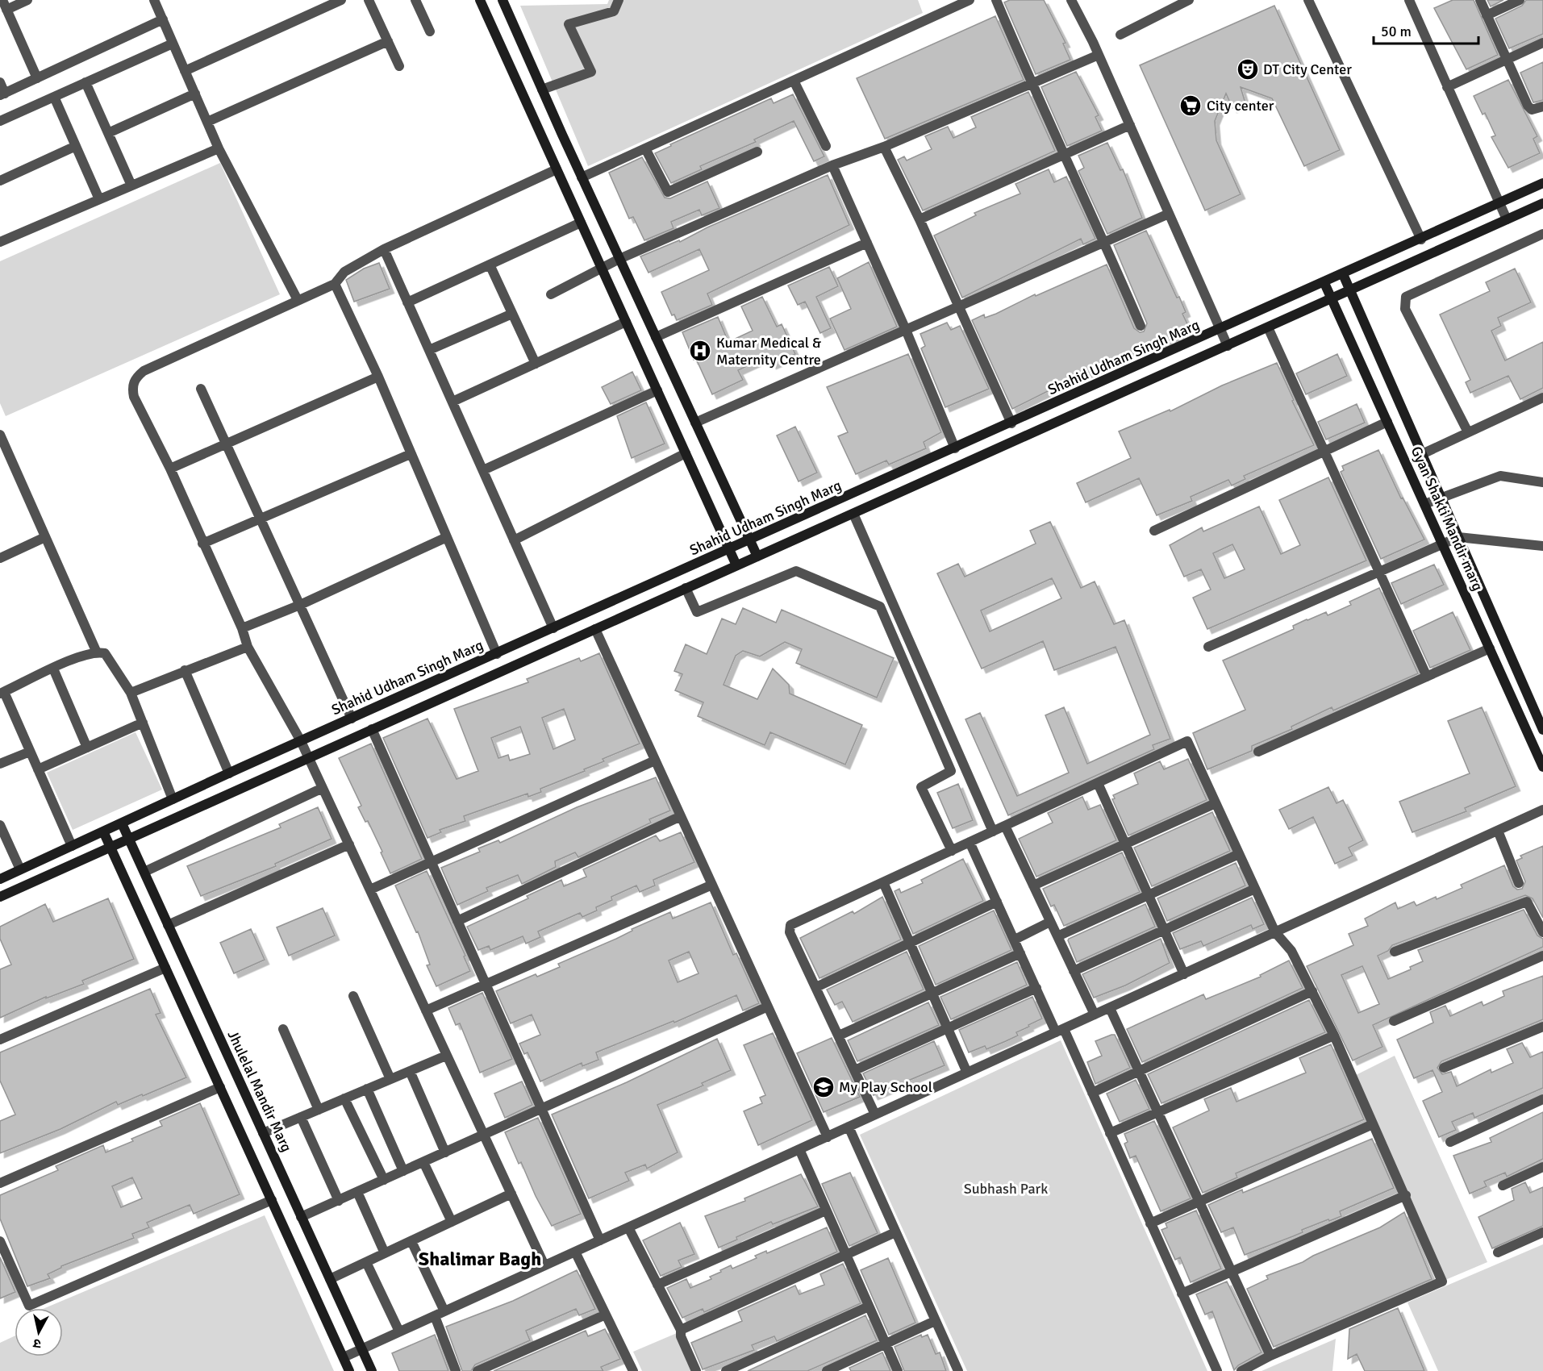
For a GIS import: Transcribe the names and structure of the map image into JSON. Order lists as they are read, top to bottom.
{
  "streets": {
    "street": ["Shahid Udham Singh Marg", "Gyan Shakti Mandir marg", "Jhulelal Mandir Marg"]
  },
  "crossings": [
    ["Shahid Udham Singh Marg", "Gyan Shakti Mandir marg"],
    ["Shahid Udham Singh Marg", "Jhulelal Mandir Marg"]
  ],
  "districts": ["Shalimar Bagh"],
  "parks": ["Subhash Park"],
  "places": {
    "theatre": ["DT City Center"],
    "supermarket": ["City center"],
    "hospital": ["Kumar Medical & Maternity Centre"],
    "school or university": ["My Play School"]
  },
  "scale_bar": "50 m",
  "north": "bottom"
}
